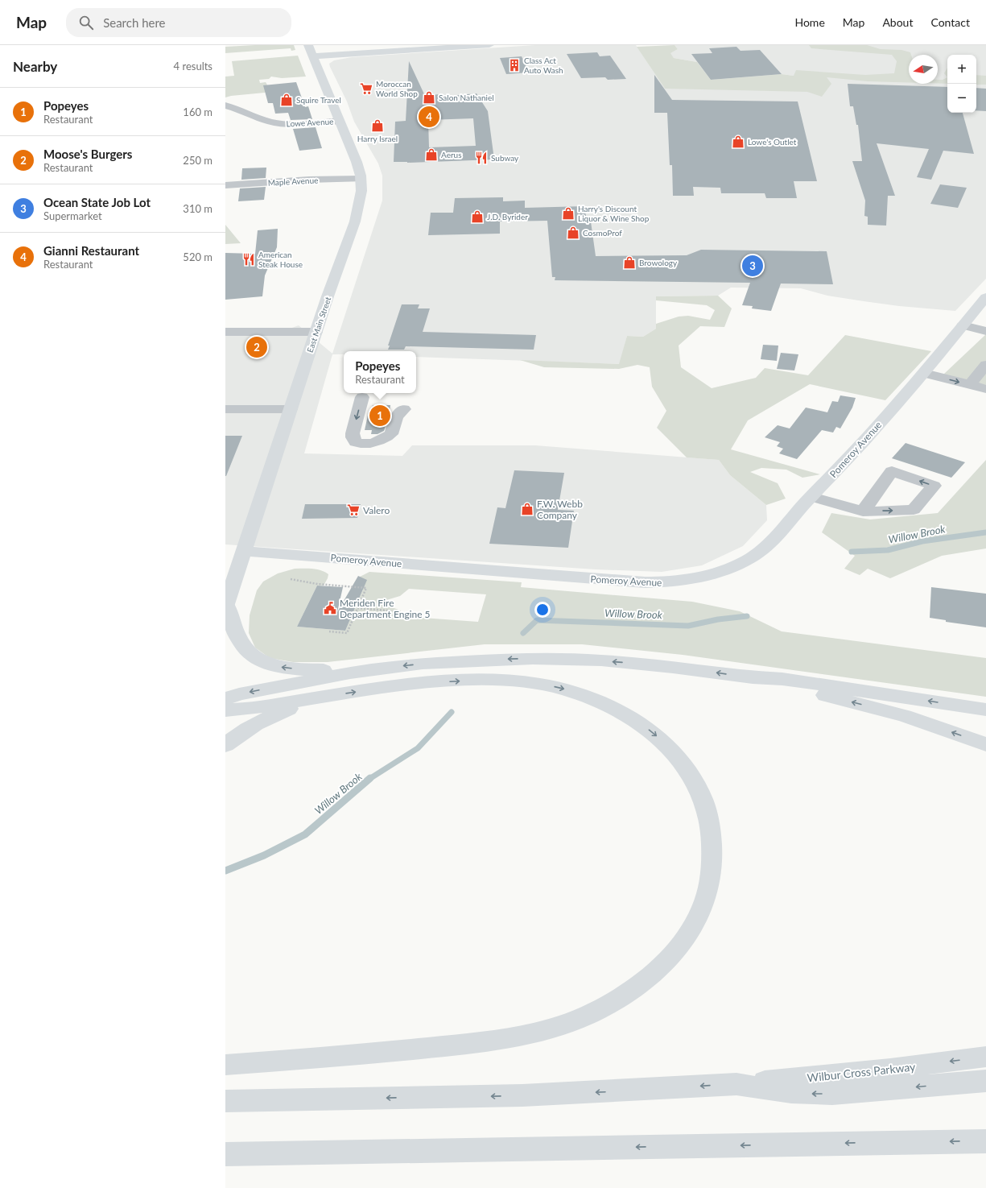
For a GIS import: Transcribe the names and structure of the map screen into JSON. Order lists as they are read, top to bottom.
{
  "streets": {
    "main road": ["East Main Street", "Pomeroy Avenue", "Wilbur Cross Parkway"],
    "street": ["Lowe Avenue", "Maple Avenue"]
  },
  "crossings": [
    ["Lowe Avenue", "East Main Street"],
    ["Maple Avenue", "East Main Street"],
    ["East Main Street", "Pomeroy Avenue"]
  ],
  "water": ["Willow Brook"],
  "places": {
    "building": ["Class Act Auto Wash"],
    "supermarket": ["Moroccan World Shop", "Valero"],
    "shop": [
      "Salon Nathaniel",
      "Squire Travel",
      "Harry Israel",
      "Lowe's Outlet",
      "Aerus",
      "Harry's Discount Liquor & Wine Shop",
      "J.D. Byrider",
      "CosmoProf",
      "Browology",
      "F.W. Webb Company"
    ],
    "restaurant": ["Subway", "American Steak House"],
    "public building": ["Meriden Fire Department Engine 5"]
  },
  "north": "left",
  "page": {
    "header": "Map",
    "search": "Search here",
    "nav": [
      "Home",
      "Map",
      "About",
      "Contact"
    ],
    "heading": ["Nearby", "4 results"],
    "map_buttons": ["+", "−"],
    "list": [
      {
        "mark": "1",
        "name": "Popeyes",
        "note": "Restaurant",
        "value": "160 m"
      },
      {
        "mark": "2",
        "name": "Moose's Burgers",
        "note": "Restaurant",
        "value": "250 m"
      },
      {
        "mark": "3",
        "name": "Ocean State Job Lot",
        "note": "Supermarket",
        "value": "310 m"
      },
      {
        "mark": "4",
        "name": "Gianni Restaurant",
        "note": "Restaurant",
        "value": "520 m"
      }
    ],
    "pins": [
      "4",
      "3",
      "2",
      "1"
    ],
    "popup": ["Popeyes", "Restaurant"]
  }
}
